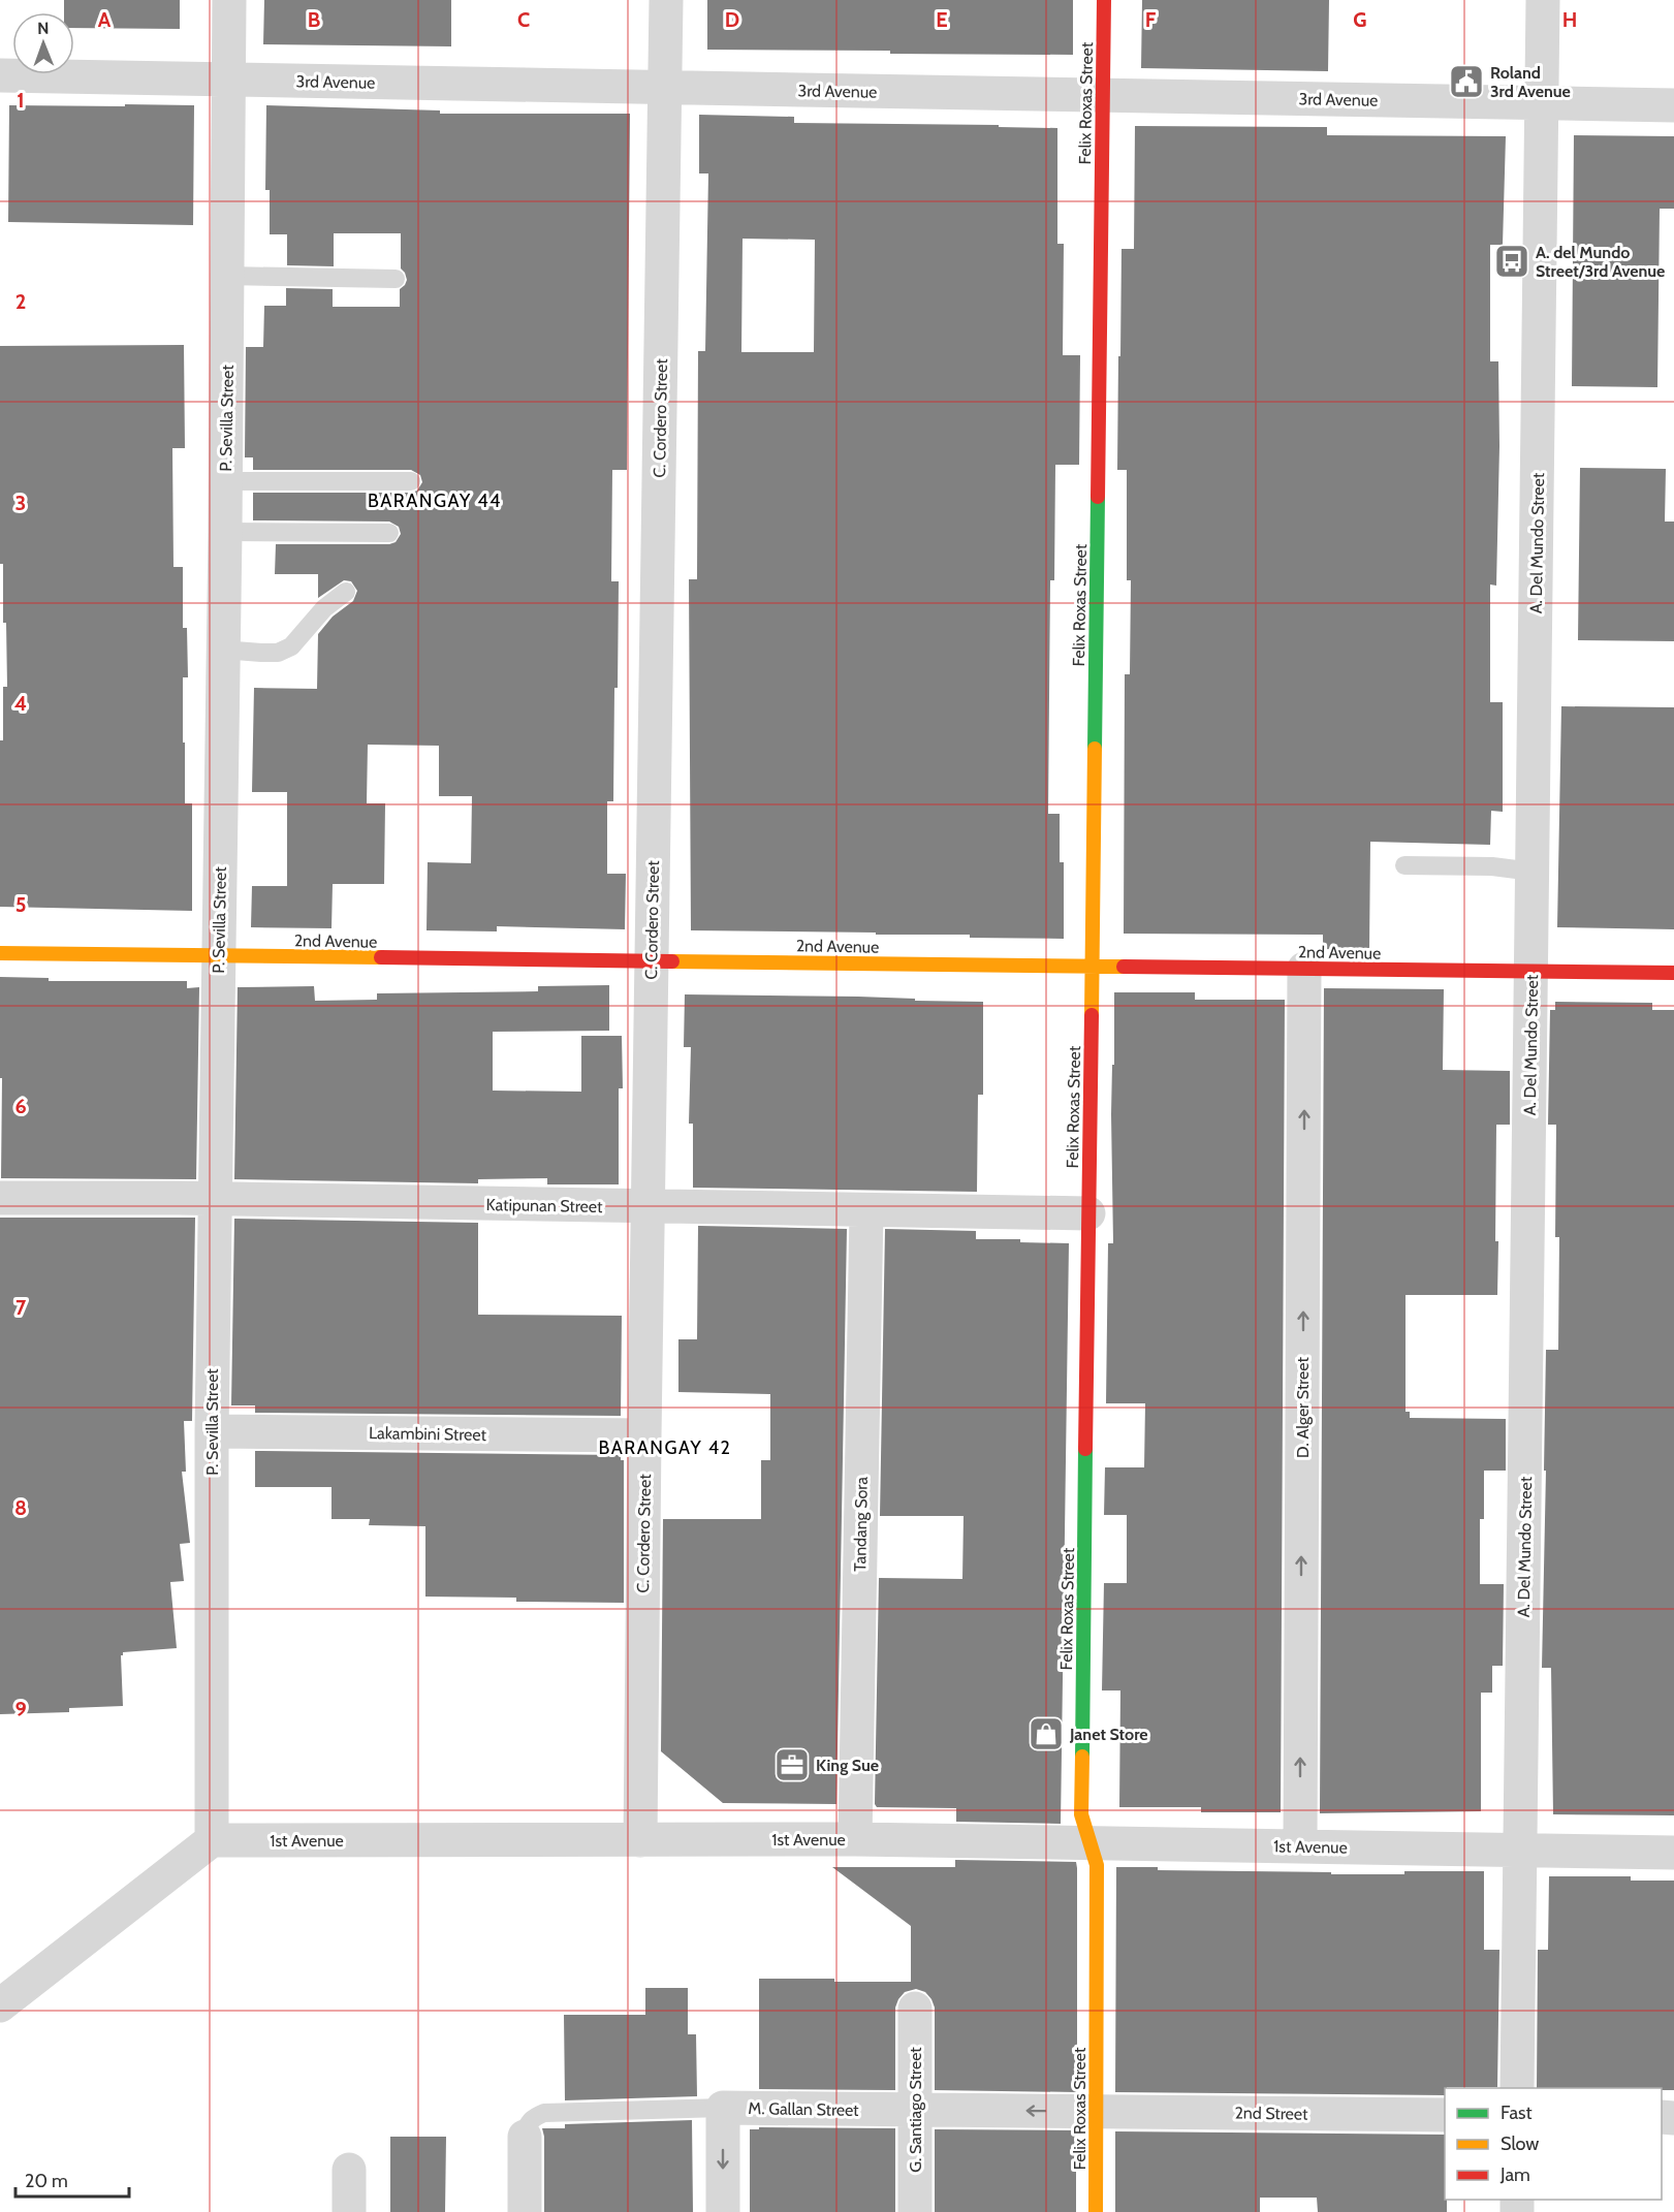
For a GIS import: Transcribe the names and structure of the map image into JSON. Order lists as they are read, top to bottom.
{
  "streets": {
    "street": [
      "3rd Avenue",
      "Felix Roxas Street",
      "P. Sevilla Street",
      "C. Cordero Street",
      "A. Del Mundo Street",
      "2nd Avenue",
      "Katipunan Street",
      "D. Alger Street",
      "Lakambini Street",
      "Tandang Sora",
      "1st Avenue",
      "M. Gallan Street",
      "G. Santiago Street",
      "2nd Street"
    ]
  },
  "crossings": [
    ["3rd Avenue", "Felix Roxas Street"],
    ["3rd Avenue", "P. Sevilla Street"],
    ["3rd Avenue", "C. Cordero Street"],
    ["3rd Avenue", "A. Del Mundo Street"],
    ["Felix Roxas Street", "2nd Avenue"],
    ["Felix Roxas Street", "Katipunan Street"],
    ["Felix Roxas Street", "1st Avenue"],
    ["Felix Roxas Street", "M. Gallan Street"],
    ["Felix Roxas Street", "2nd Street"],
    ["P. Sevilla Street", "2nd Avenue"],
    ["P. Sevilla Street", "Katipunan Street"],
    ["P. Sevilla Street", "Lakambini Street"],
    ["P. Sevilla Street", "1st Avenue"],
    ["C. Cordero Street", "2nd Avenue"],
    ["C. Cordero Street", "Katipunan Street"],
    ["C. Cordero Street", "Lakambini Street"],
    ["C. Cordero Street", "1st Avenue"],
    ["A. Del Mundo Street", "2nd Avenue"],
    ["A. Del Mundo Street", "1st Avenue"],
    ["2nd Avenue", "D. Alger Street"],
    ["Katipunan Street", "Tandang Sora"],
    ["D. Alger Street", "1st Avenue"],
    ["Tandang Sora", "1st Avenue"],
    ["M. Gallan Street", "G. Santiago Street"],
    ["M. Gallan Street", "2nd Street"]
  ],
  "one_way": ["D. Alger Street"],
  "districts": ["BARANGAY 44", "BARANGAY 42"],
  "places": {
    "public building": ["Roland 3rd Avenue"],
    "bus stop": ["A. del Mundo Street/3rd Avenue"],
    "shop": ["Janet Store"],
    "office": ["King Sue"]
  },
  "legend": ["Fast", "Slow", "Jam"],
  "scale_bar": "20 m",
  "north": "top",
  "grid": {
    "columns": [
      "A",
      "B",
      "C",
      "D",
      "E",
      "F",
      "G",
      "H"
    ],
    "rows": [
      "1",
      "2",
      "3",
      "4",
      "5",
      "6",
      "7",
      "8",
      "9"
    ]
  }
}
